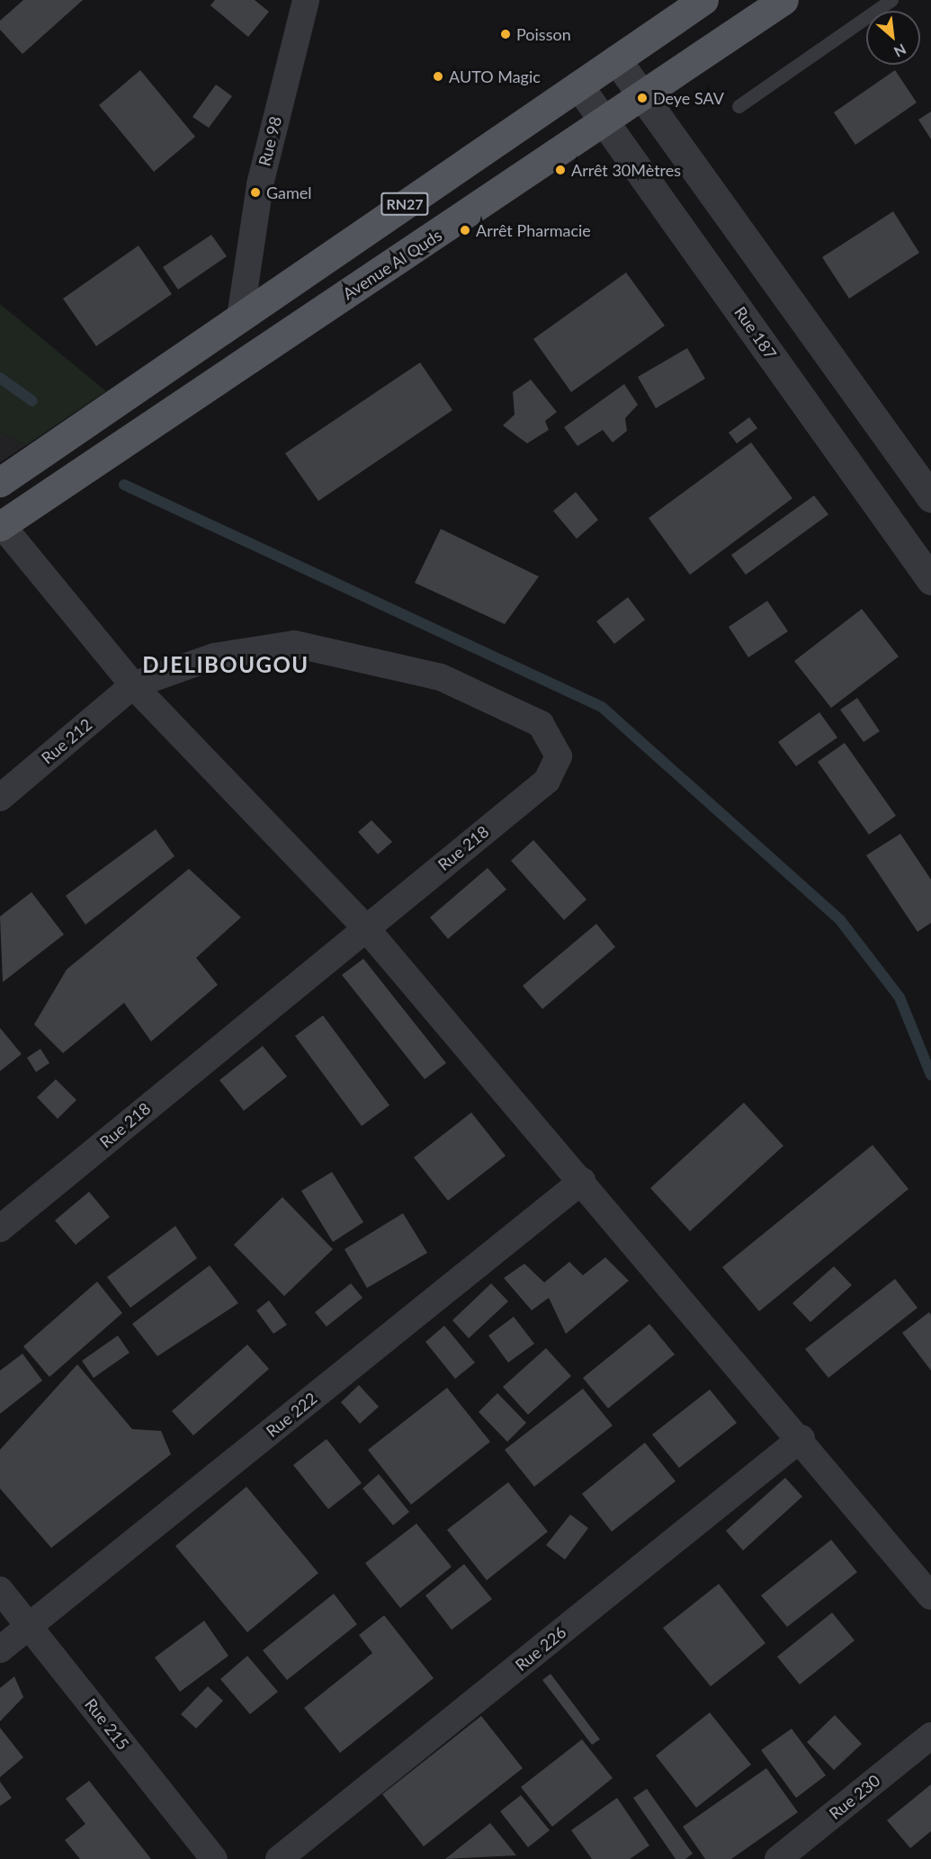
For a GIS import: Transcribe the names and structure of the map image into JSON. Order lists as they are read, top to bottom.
{
  "streets": {
    "main road": ["RN27", "Avenue Al Quds"],
    "street": [
      "Rue 98",
      "Rue 187",
      "Rue 212",
      "Rue 218",
      "Rue 222",
      "Rue 226",
      "Rue 215",
      "Rue 230"
    ]
  },
  "crossings": [
    ["Rue 98", "RN27"],
    ["RN27", "Rue 187"],
    ["Avenue Al Quds", "Rue 187"],
    ["Rue 212", "Rue 218"],
    ["Rue 222", "Rue 215"]
  ],
  "districts": ["DJELIBOUGOU"],
  "places": [
    "Poisson",
    "AUTO Magic",
    "Deye SAV",
    "Arrêt 30Mètres",
    "Gamel",
    "Arrêt Pharmacie"
  ],
  "north": "bottom right"
}
